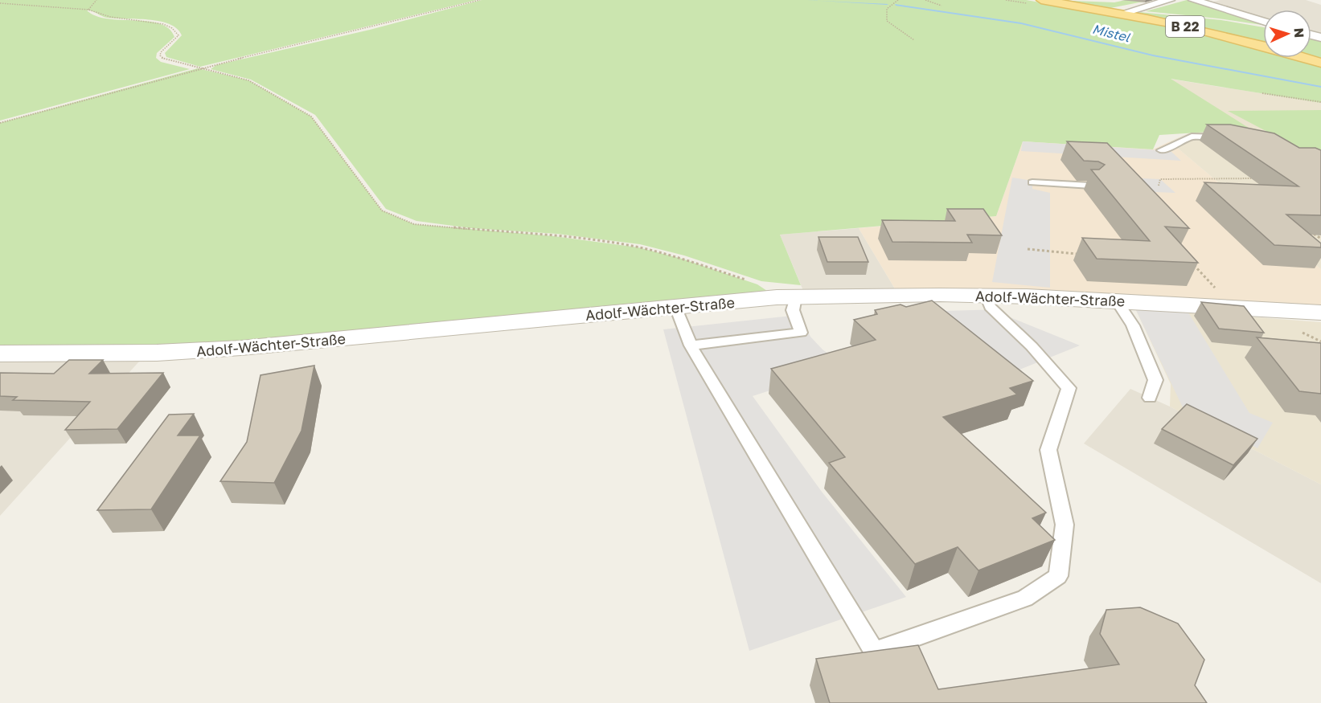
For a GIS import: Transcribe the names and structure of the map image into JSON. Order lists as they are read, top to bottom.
{
  "streets": {
    "main road": ["B 22"],
    "street": ["Adolf-Wächter-Straße"]
  },
  "water": ["Mistel"],
  "north": "right"
}
